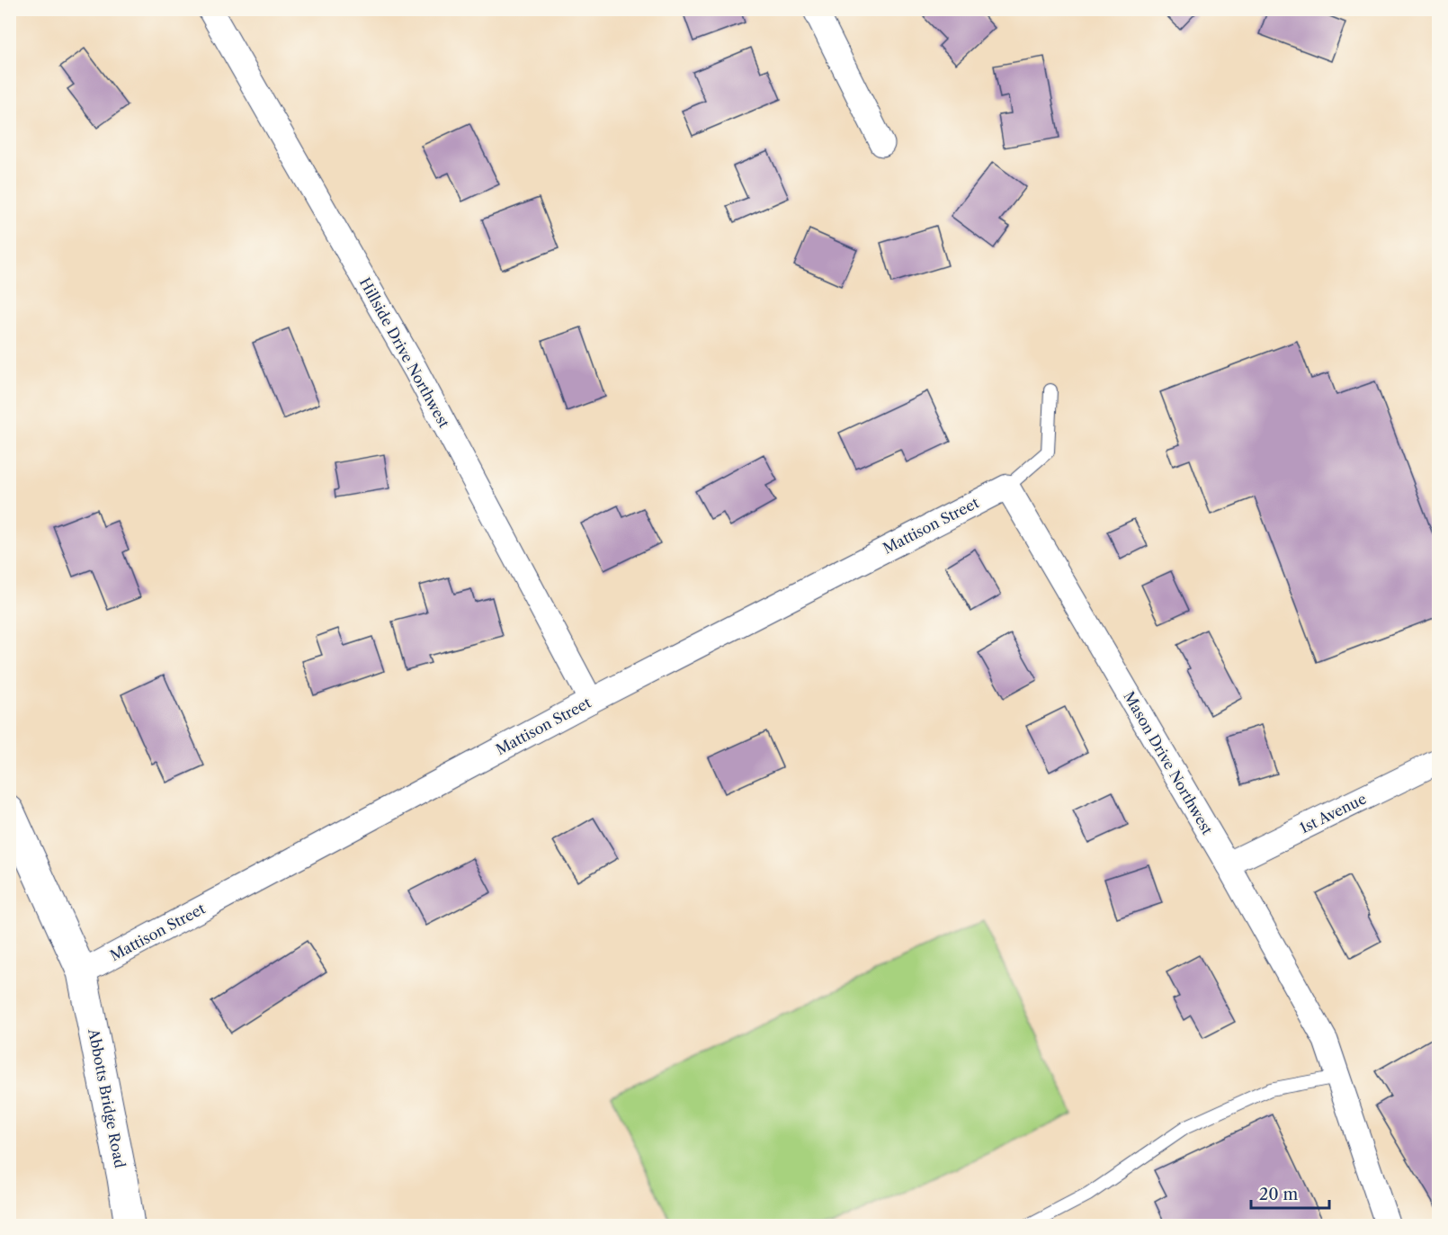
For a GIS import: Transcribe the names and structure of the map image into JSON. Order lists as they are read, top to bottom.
{
  "streets": {
    "main road": ["Abbotts Bridge Road"],
    "street": [
      "Hillside Drive Northwest",
      "Mattison Street",
      "Mason Drive Northwest",
      "1st Avenue"
    ]
  },
  "crossings": [
    ["Hillside Drive Northwest", "Mattison Street"],
    ["Mattison Street", "Mason Drive Northwest"],
    ["Mattison Street", "Abbotts Bridge Road"],
    ["Mason Drive Northwest", "1st Avenue"]
  ],
  "scale_bar": "20 m"
}
